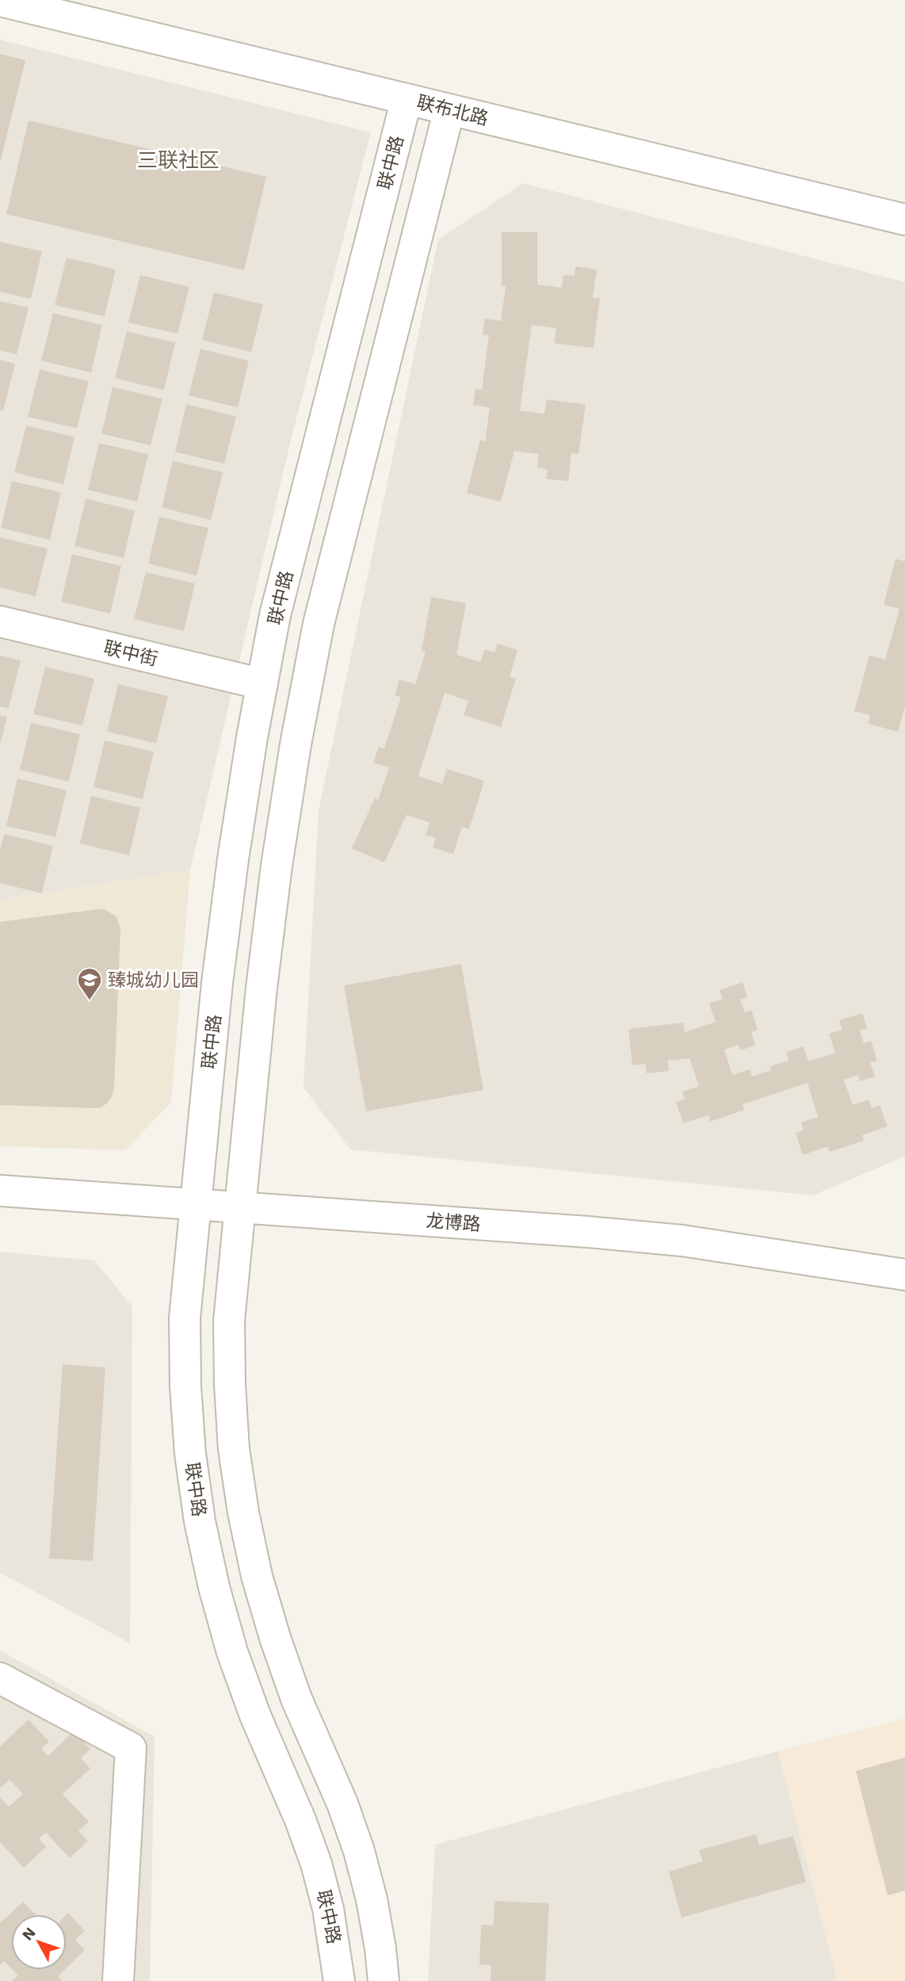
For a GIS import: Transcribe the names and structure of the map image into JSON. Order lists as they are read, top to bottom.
{
  "streets": {
    "street": [
      "联布北路",
      "联中路",
      "联中街",
      "龙博路"
    ]
  },
  "crossings": [
    ["联布北路", "联中路"],
    ["联中路", "联中街"],
    ["联中路", "龙博路"]
  ],
  "districts": ["三联社区"],
  "places": {
    "school or university": ["臻城幼儿园"]
  },
  "north": "top left"
}
